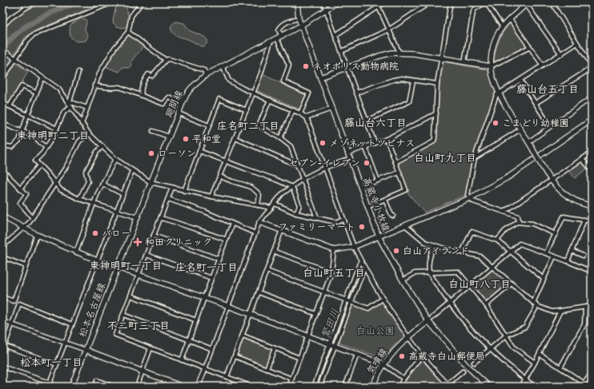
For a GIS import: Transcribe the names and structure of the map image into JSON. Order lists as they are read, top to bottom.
{
  "streets": {
    "street": [
      "廻間線",
      "高蔵寺小牧線",
      "松本名古屋線",
      "気噴線"
    ]
  },
  "crossings": [
    ["廻間線", "高蔵寺小牧線"],
    ["廻間線", "松本名古屋線"],
    ["高蔵寺小牧線", "気噴線"]
  ],
  "districts": [
    "藤山台五丁目",
    "藤山台六丁目",
    "庄名町二丁目",
    "東神明町二丁目",
    "白山町九丁目",
    "東神明町一丁目",
    "庄名町一丁目",
    "白山町五丁目",
    "白山町八丁目",
    "不二町三丁目",
    "松本町一丁目"
  ],
  "water": ["繁田川"],
  "parks": ["白山公園"],
  "places": {
    "other": [
      "ネオポリス動物病院",
      "こまどり幼稚園",
      "平和堂",
      "メゾネットツピナス",
      "ローソン",
      "セブン-イレブン",
      "ファミリーマート",
      "バロー",
      "白山アイランド",
      "高蔵寺白山郵便局"
    ],
    "health": ["和田クリニック"]
  }
}
